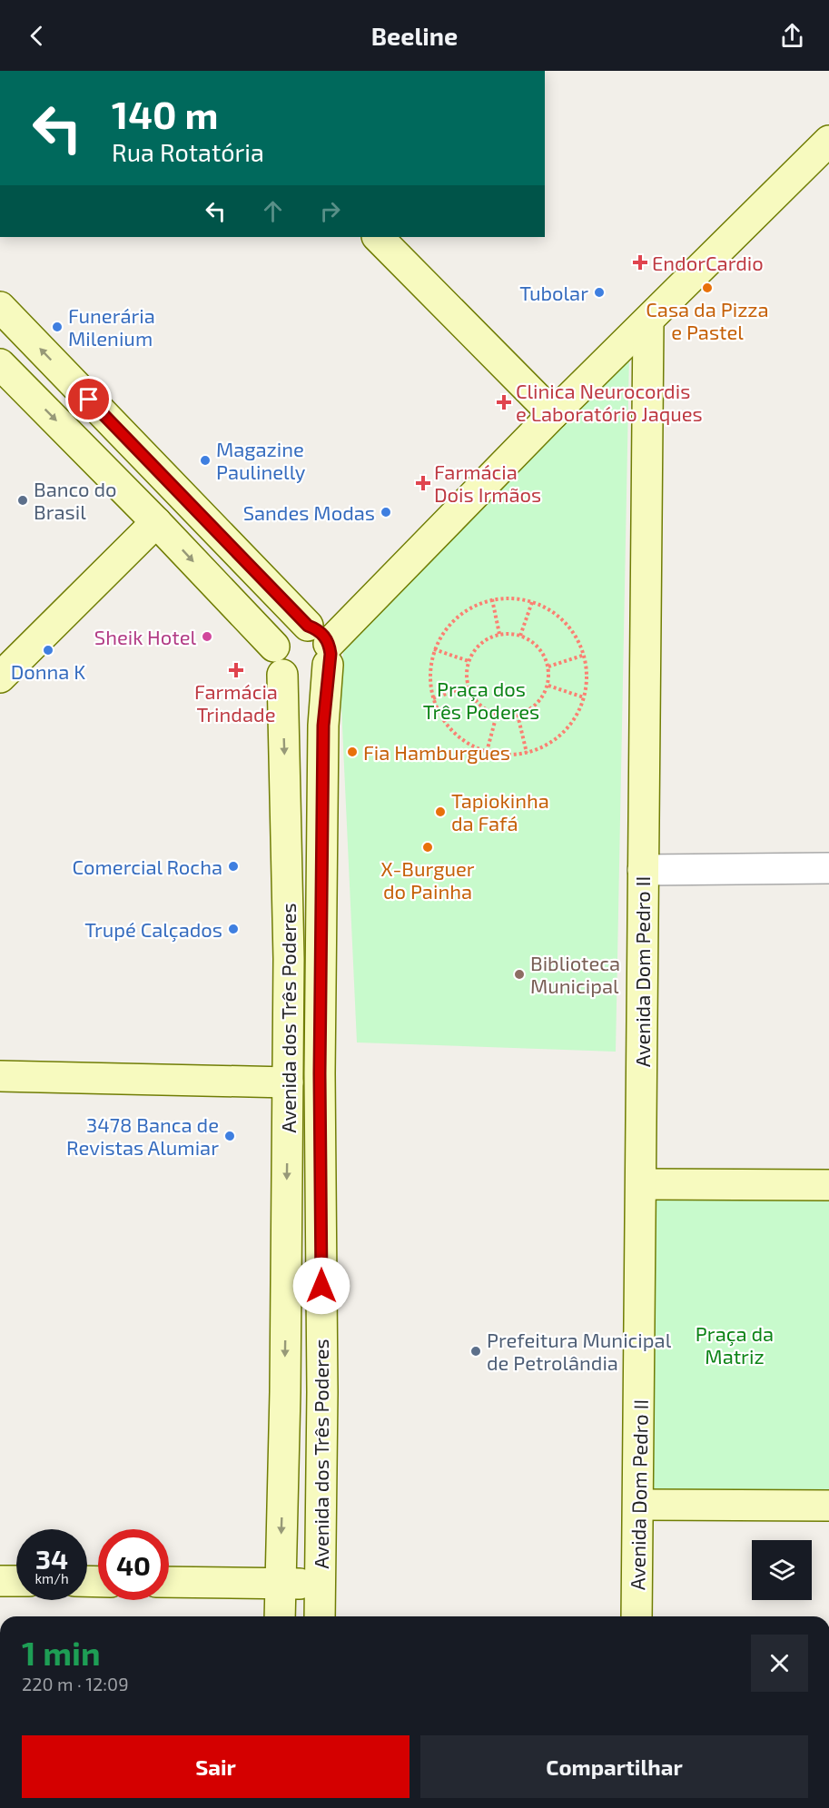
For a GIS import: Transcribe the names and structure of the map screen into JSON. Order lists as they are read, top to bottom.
{
  "streets": {
    "street": ["Avenida Dom Pedro II", "Avenida dos Três Poderes"]
  },
  "parks": ["Praça dos Três Poderes", "Praça da Matriz"],
  "places": {
    "health": [
      "EndorCardio",
      "Clinica Neurocordis e Laboratório Jaques",
      "Farmácia Dois Irmãos",
      "Farmácia Trindade"
    ],
    "other": [
      "Casa da Pizza e Pastel",
      "Tubolar",
      "Funerária Milenium",
      "Magazine Paulinelly",
      "Banco do Brasil",
      "Sandes Modas",
      "Sheik Hotel",
      "Donna K",
      "Fia Hamburgues",
      "Tapiokinha da Fafá",
      "X-Burguer do Painha",
      "Comercial Rocha",
      "Trupé Calçados",
      "Biblioteca Municipal",
      "3478 Banca de Revistas Alumiar",
      "Prefeitura Municipal de Petrolândia"
    ]
  },
  "page": {
    "header": "Beeline",
    "turn": ["140 m", "Rua Rotatória"],
    "speed": "34 km/h",
    "limit": "40",
    "heading": ["1 min", "220 m · 12:09"],
    "buttons": ["Sair", "Compartilhar"]
  }
}
